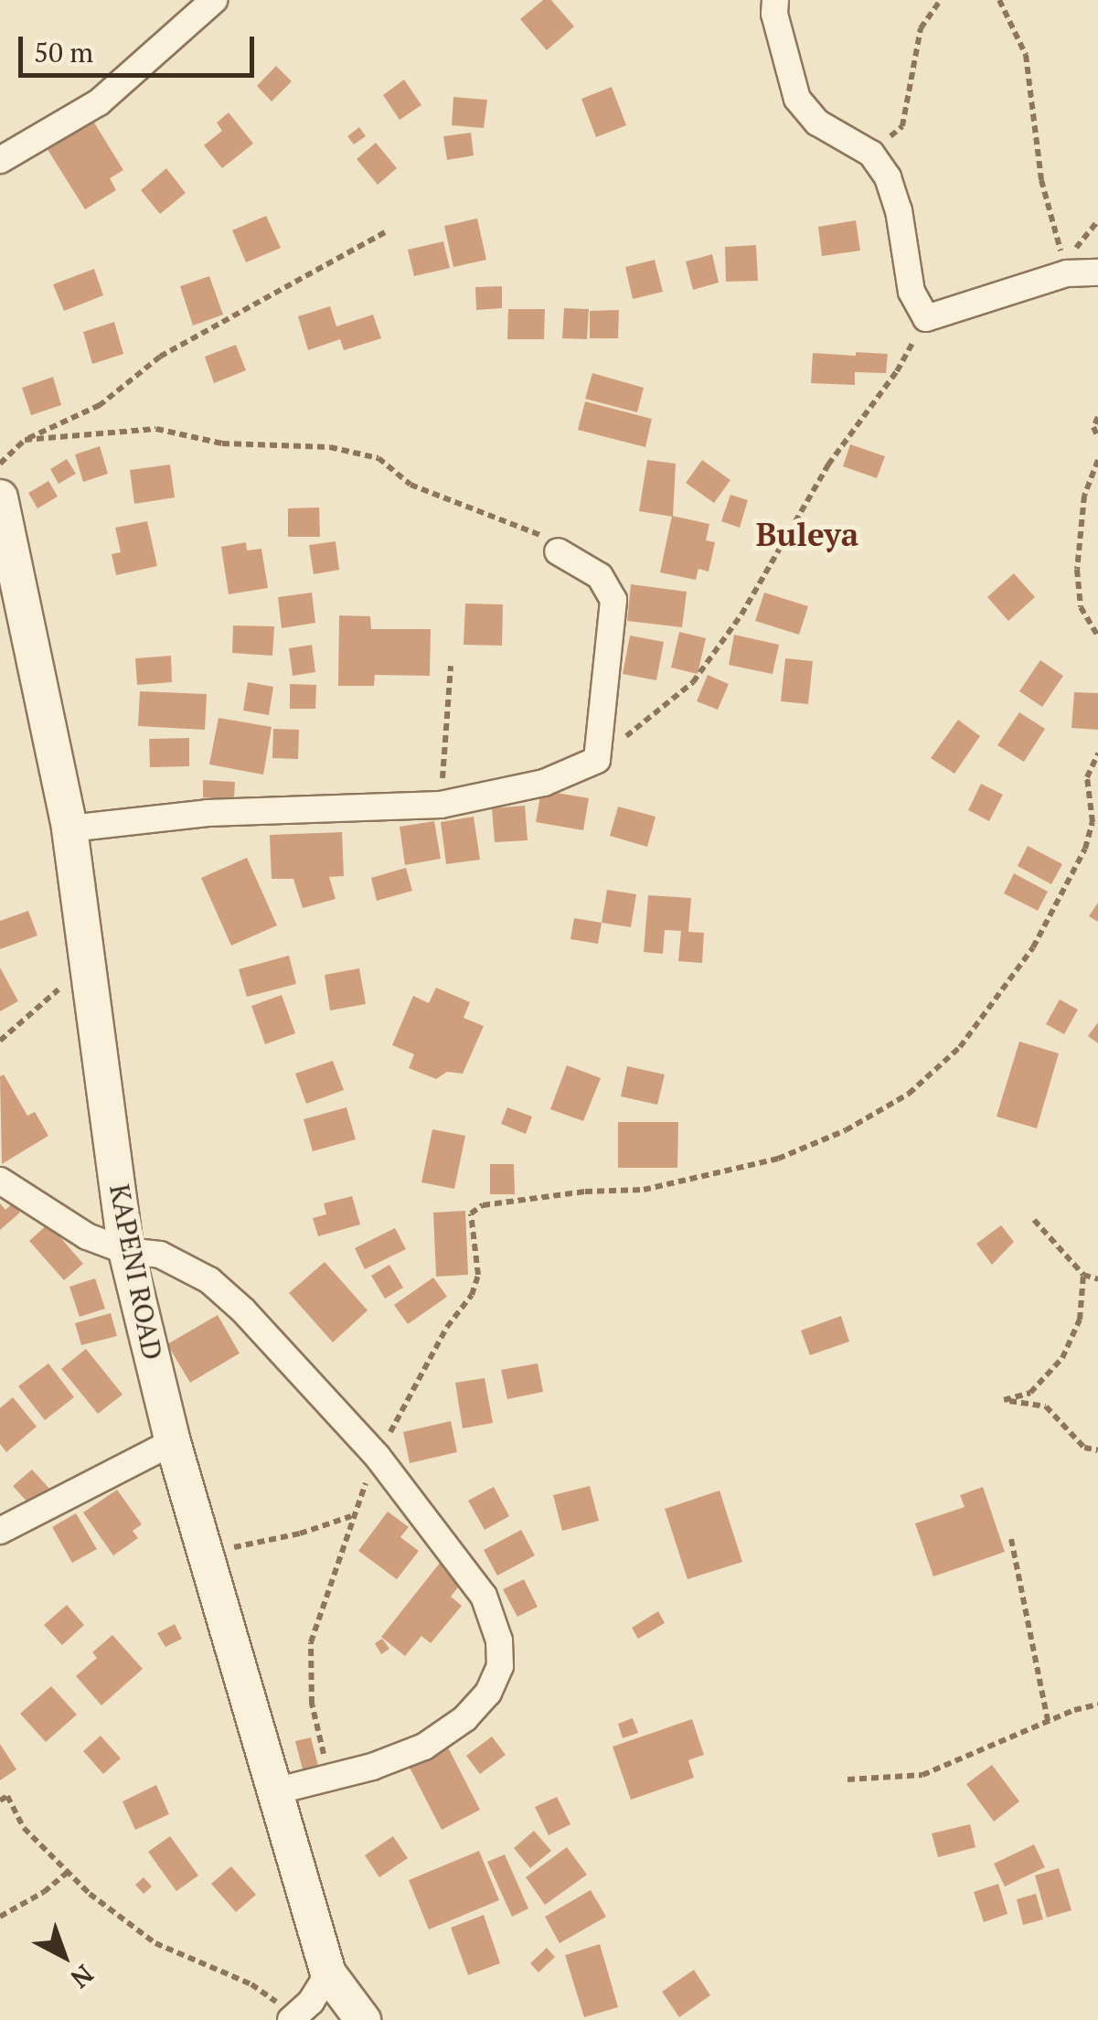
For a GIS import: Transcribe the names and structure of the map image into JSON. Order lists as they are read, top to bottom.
{
  "streets": {
    "main road": ["KAPENI ROAD"]
  },
  "districts": ["Buleya"],
  "scale_bar": "50 m",
  "north": "bottom right"
}
